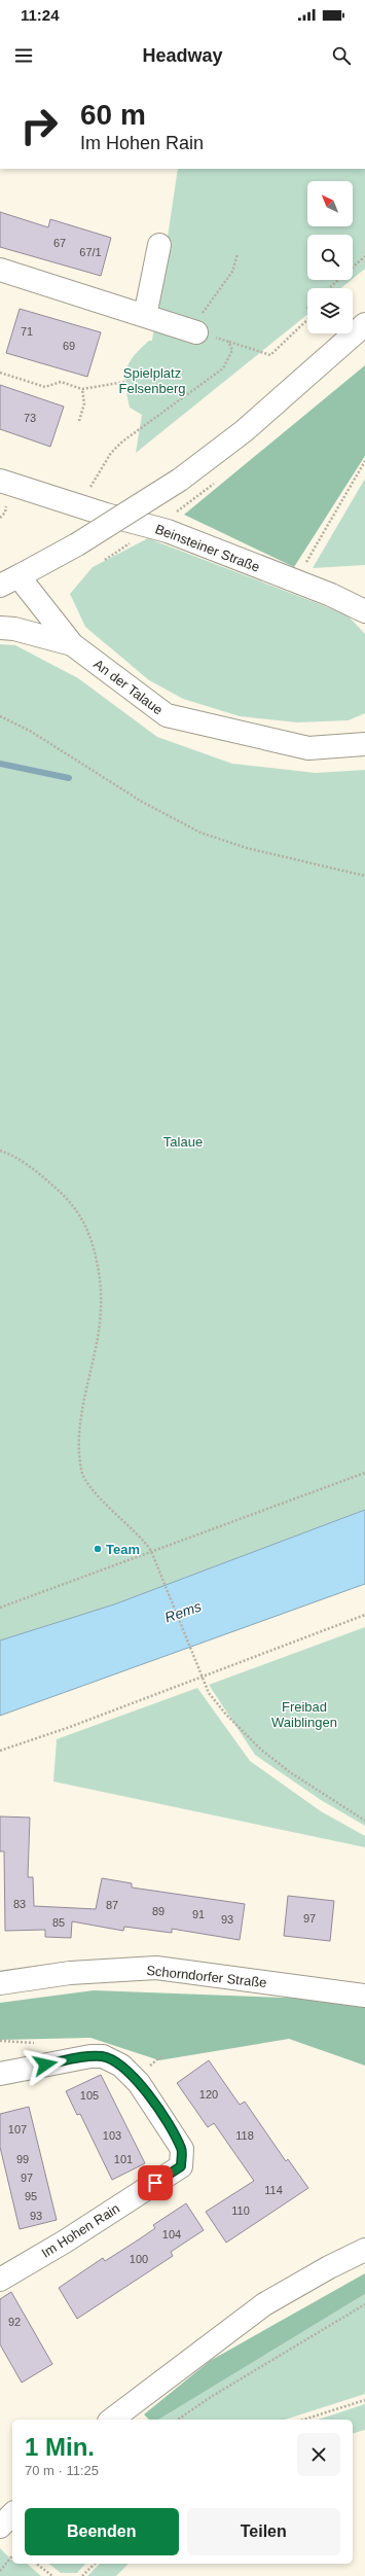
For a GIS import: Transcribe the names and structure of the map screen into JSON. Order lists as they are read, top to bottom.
{
  "streets": {
    "main road": [
      "Beinsteiner Straße",
      "An der Talaue",
      "Schorndorfer Straße",
      "Im Hohen Rain"
    ]
  },
  "water": ["Rems"],
  "parks": ["Spielplatz Felsenberg", "Talaue", "Freibad Waiblingen"],
  "places": ["Team"],
  "house_numbers": [
    "67",
    "67/1",
    "71",
    "69",
    "73",
    "83",
    "87",
    "89",
    "91",
    "97",
    "93",
    "85",
    "120",
    "105",
    "107",
    "103",
    "118",
    "99",
    "101",
    "97",
    "114",
    "95",
    "110",
    "93",
    "104",
    "100",
    "92"
  ],
  "north": "top left",
  "page": {
    "status": "11:24",
    "header": "Headway",
    "turn": ["60 m", "Im Hohen Rain"],
    "heading": ["1 Min.", "70 m · 11:25"],
    "buttons": ["Beenden", "Teilen"]
  }
}
